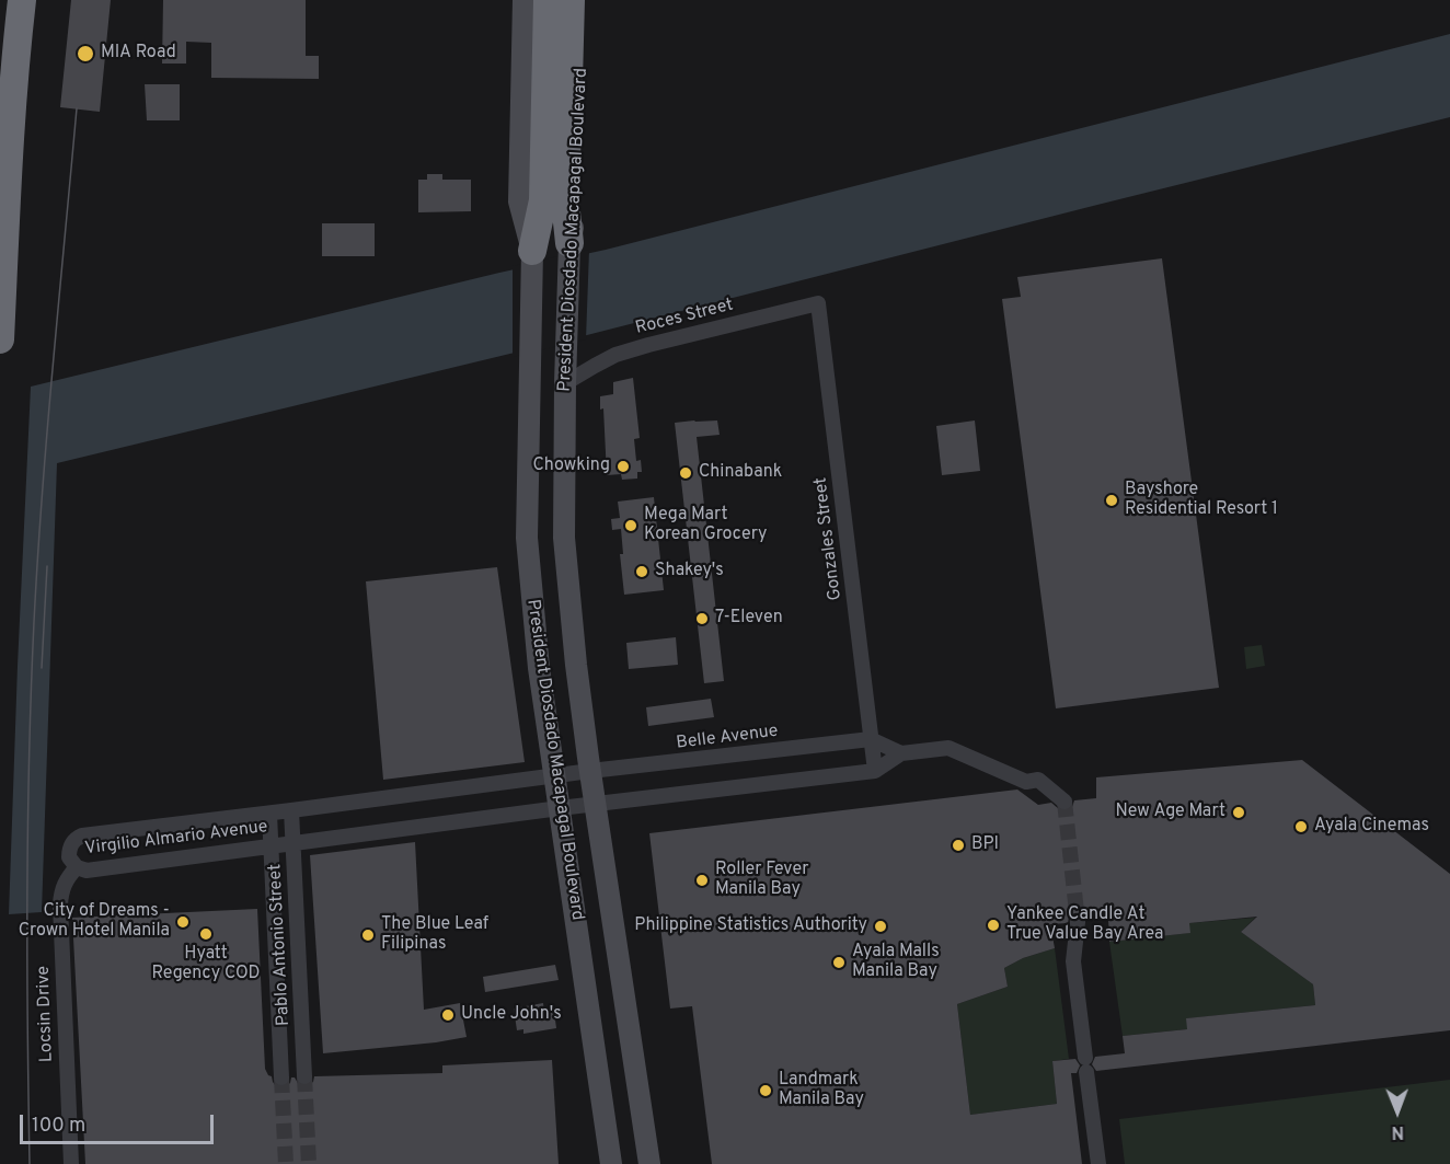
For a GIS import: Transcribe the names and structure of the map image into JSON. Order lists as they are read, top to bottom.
{
  "streets": {
    "main road": ["President Diosdado Macapagal Boulevard"],
    "street": [
      "Roces Street",
      "Gonzales Street",
      "Belle Avenue",
      "Virgilio Almario Avenue",
      "Pablo Antonio Street",
      "Locsin Drive"
    ]
  },
  "crossings": [
    ["President Diosdado Macapagal Boulevard", "Roces Street"],
    ["President Diosdado Macapagal Boulevard", "Belle Avenue"],
    ["President Diosdado Macapagal Boulevard", "Virgilio Almario Avenue"],
    ["Roces Street", "Gonzales Street"],
    ["Gonzales Street", "Belle Avenue"],
    ["Belle Avenue", "Virgilio Almario Avenue"],
    ["Virgilio Almario Avenue", "Pablo Antonio Street"],
    ["Virgilio Almario Avenue", "Locsin Drive"]
  ],
  "places": [
    "MIA Road",
    "Chowking",
    "Chinabank",
    "Bayshore Residential Resort 1",
    "Mega Mart Korean Grocery",
    "Shakey's",
    "7-Eleven",
    "New Age Mart",
    "Ayala Cinemas",
    "BPI",
    "Roller Fever Manila Bay",
    "City of Dreams - Crown Hotel Manila",
    "Yankee Candle At True Value Bay Area",
    "Philippine Statistics Authority",
    "Hyatt Regency COD",
    "The Blue Leaf Filipinas",
    "Ayala Malls Manila Bay",
    "Uncle John's",
    "Landmark Manila Bay"
  ],
  "scale_bar": "100 m",
  "north": "bottom"
}
